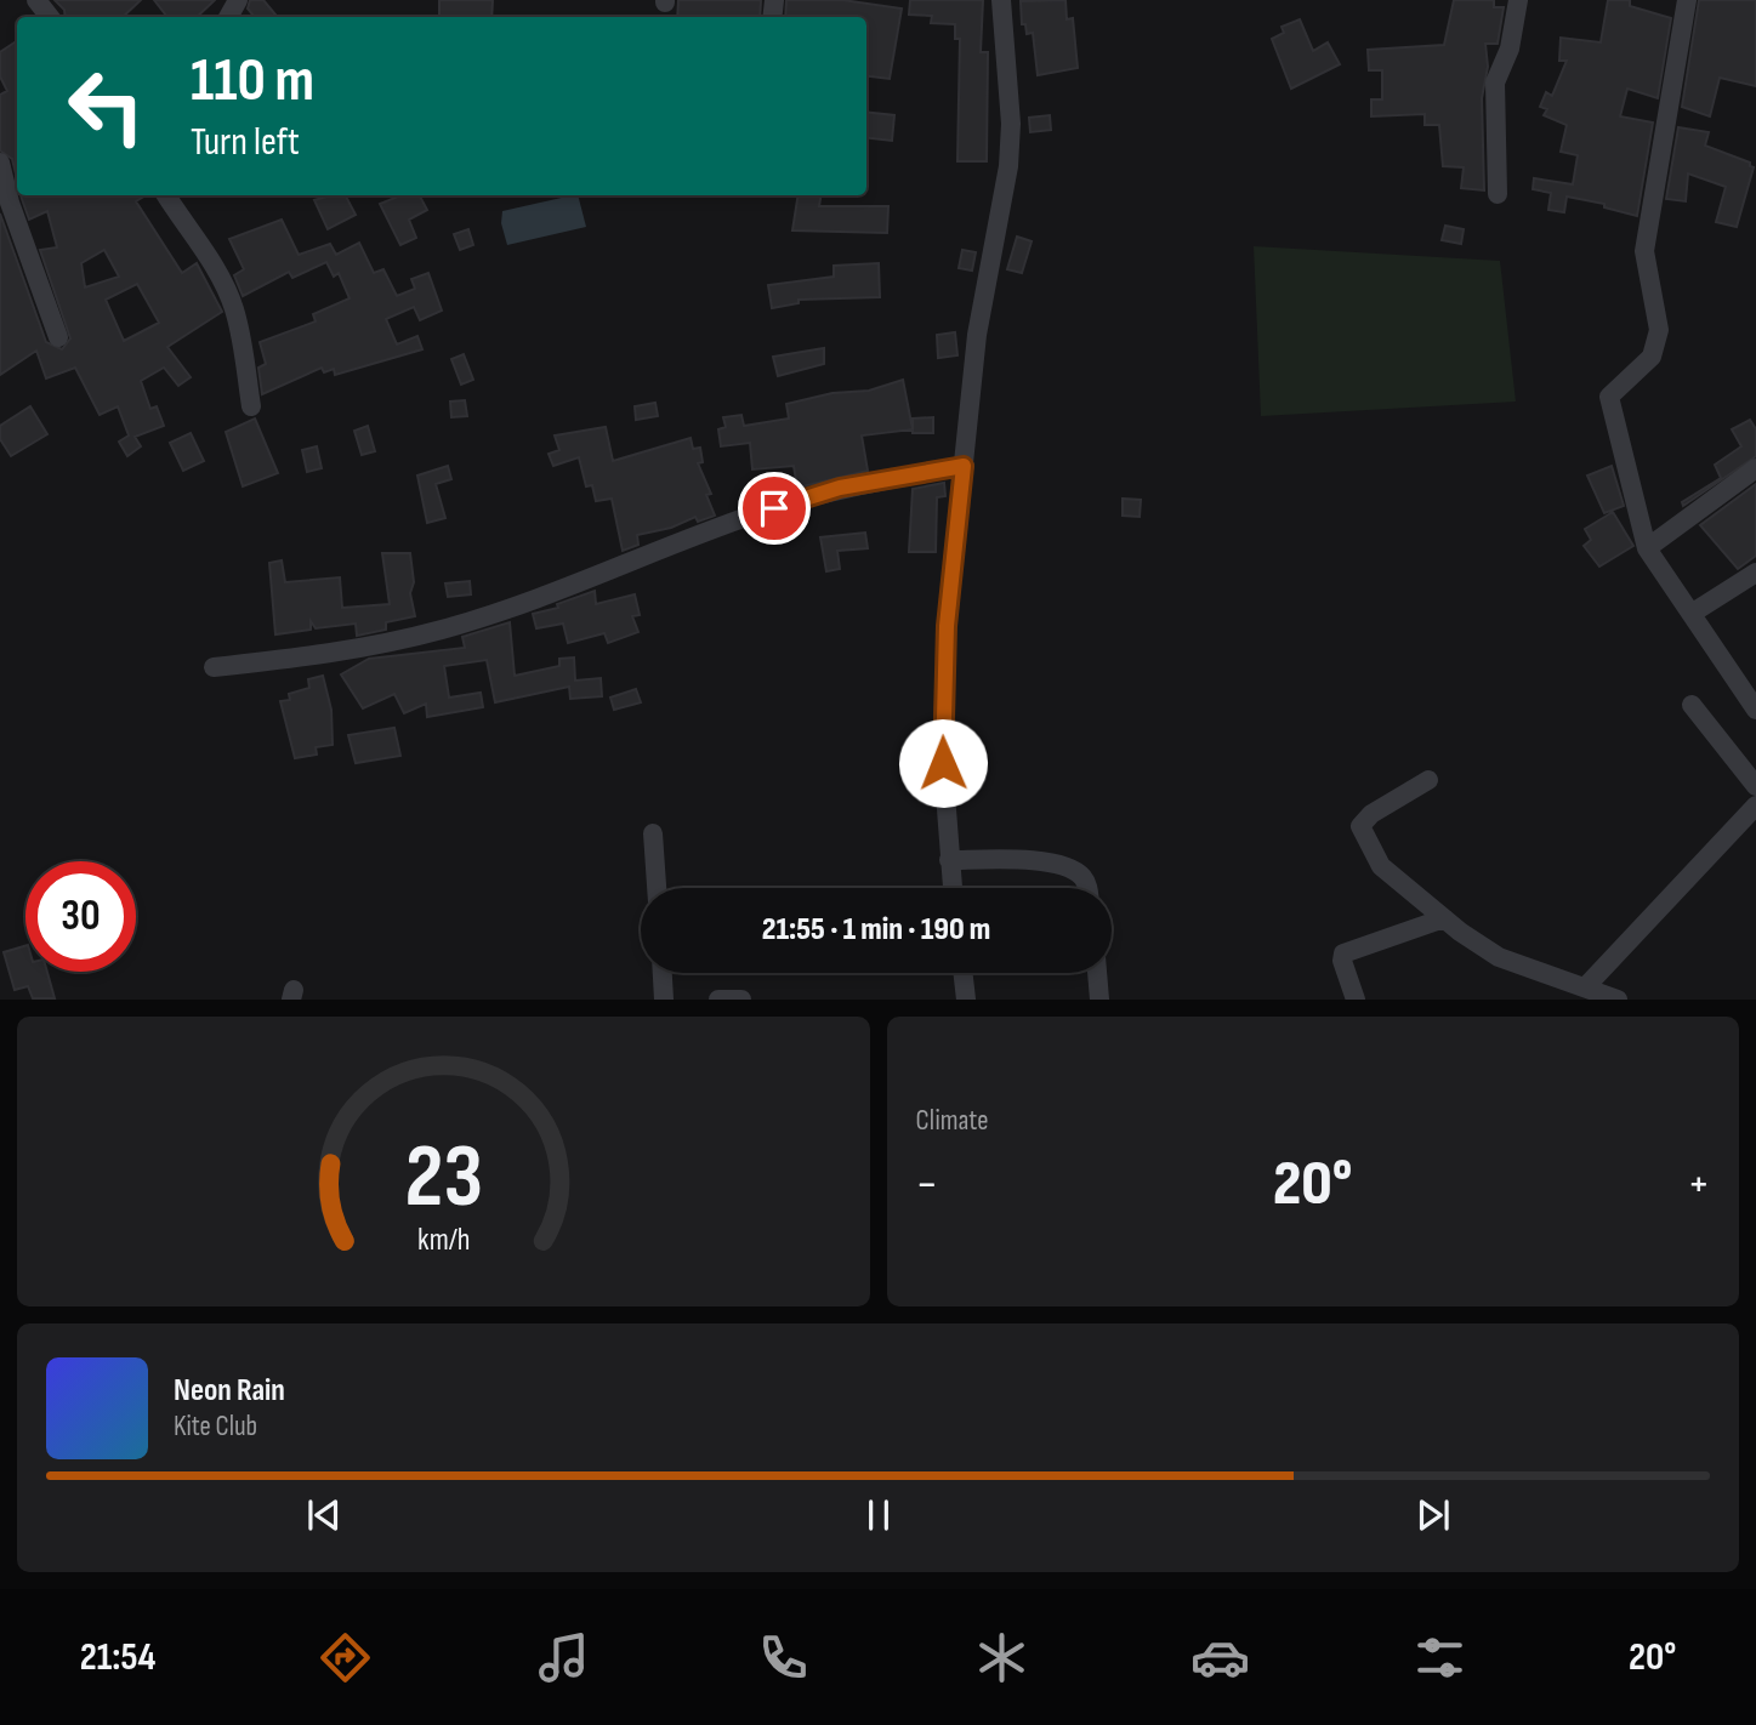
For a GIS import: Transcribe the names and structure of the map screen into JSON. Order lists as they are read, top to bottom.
{
  "page": {
    "turn": ["110 m", "Turn left"],
    "limit": "30",
    "trip": "21:55 · 1 min · 190 m",
    "tile": "Climate",
    "heat": ["−", "20°", "+"],
    "song": ["Neon Rain", "Kite Club"],
    "tabs": ["21:54", "20°"],
    "gauge": ["23", "km/h"]
  }
}
